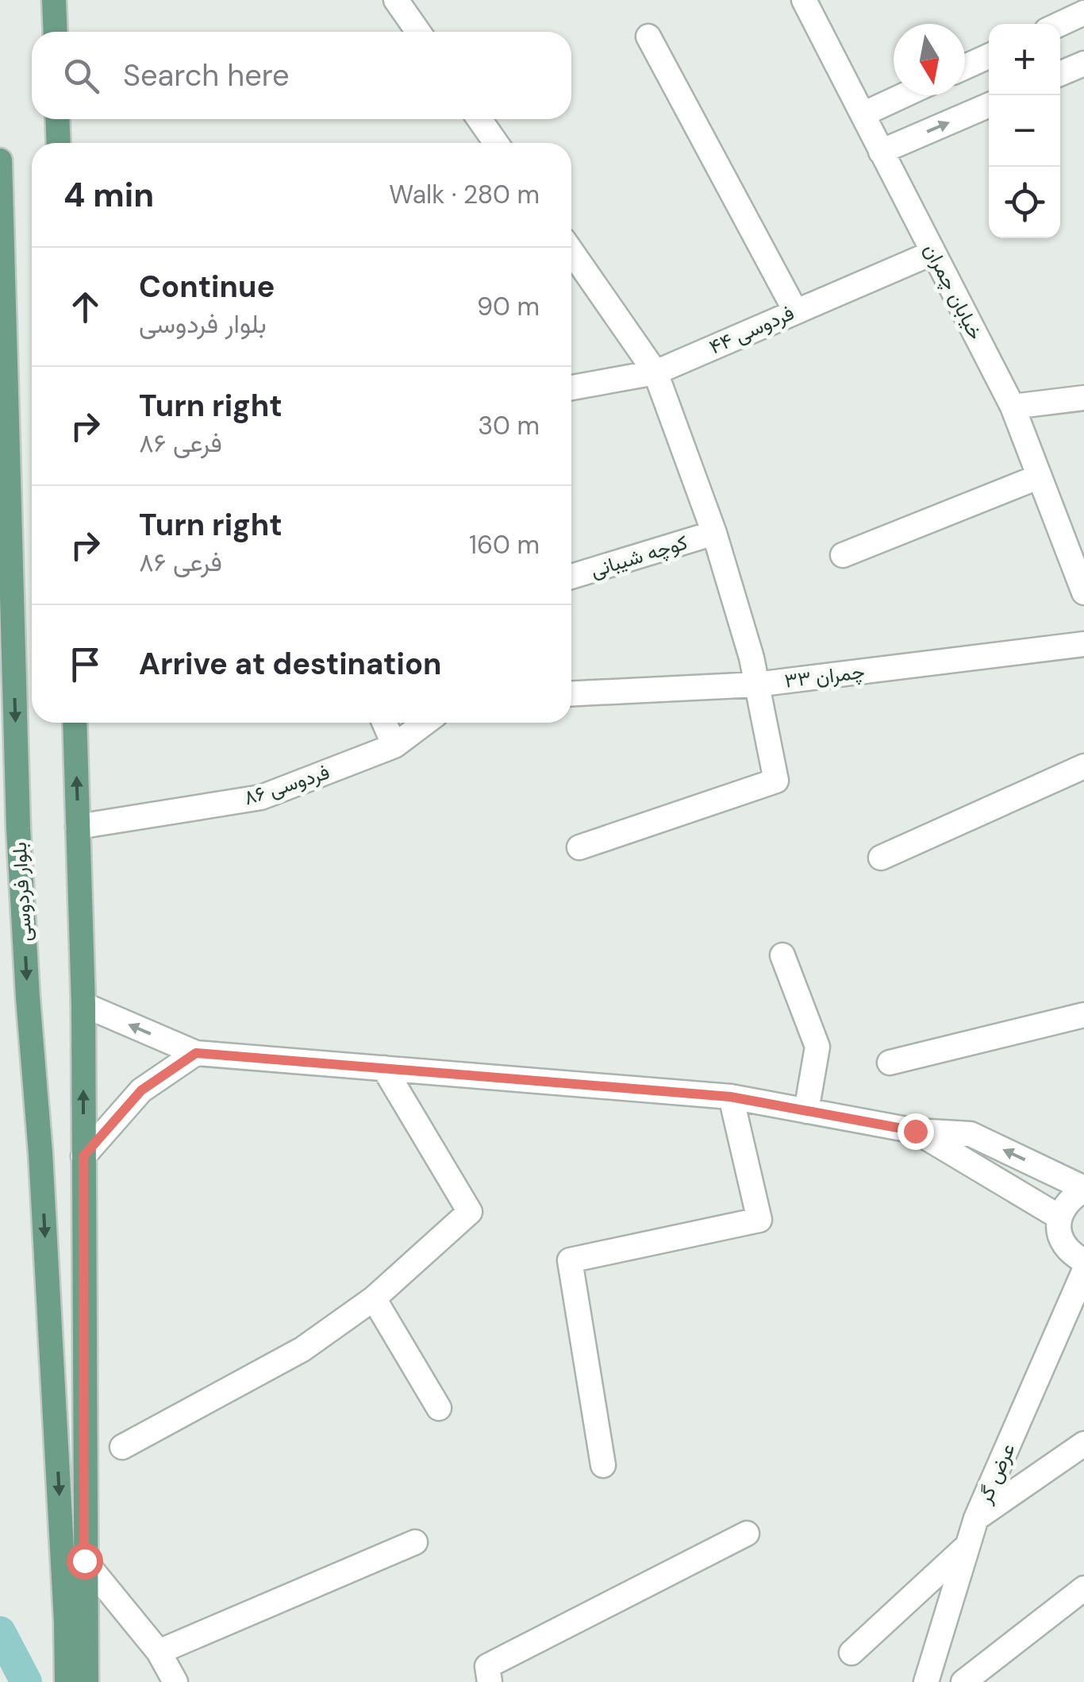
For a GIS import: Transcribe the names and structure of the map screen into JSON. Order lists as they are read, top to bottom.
{
  "streets": {
    "main road": ["بلوار فردوسی"],
    "street": [
      "خیابان چمران",
      "فردوسی ۴۴",
      "کوچه شیبانی",
      "چمران ۳۳",
      "فردوسی ۸۶",
      "عرض گر"
    ]
  },
  "crossings": [
    ["خیابان چمران", "فردوسی ۴۴"]
  ],
  "north": "bottom",
  "page": {
    "map_buttons": ["+", "−"],
    "search": "Search here",
    "heading": ["4 min", "Walk · 280 m"],
    "list": [
      ["Continue", "بلوار فردوسی", "90 m"],
      ["Turn right", "فرعی ۸۶", "30 m"],
      ["Turn right", "فرعی ۸۶", "160 m"],
      "Arrive at destination"
    ]
  }
}
